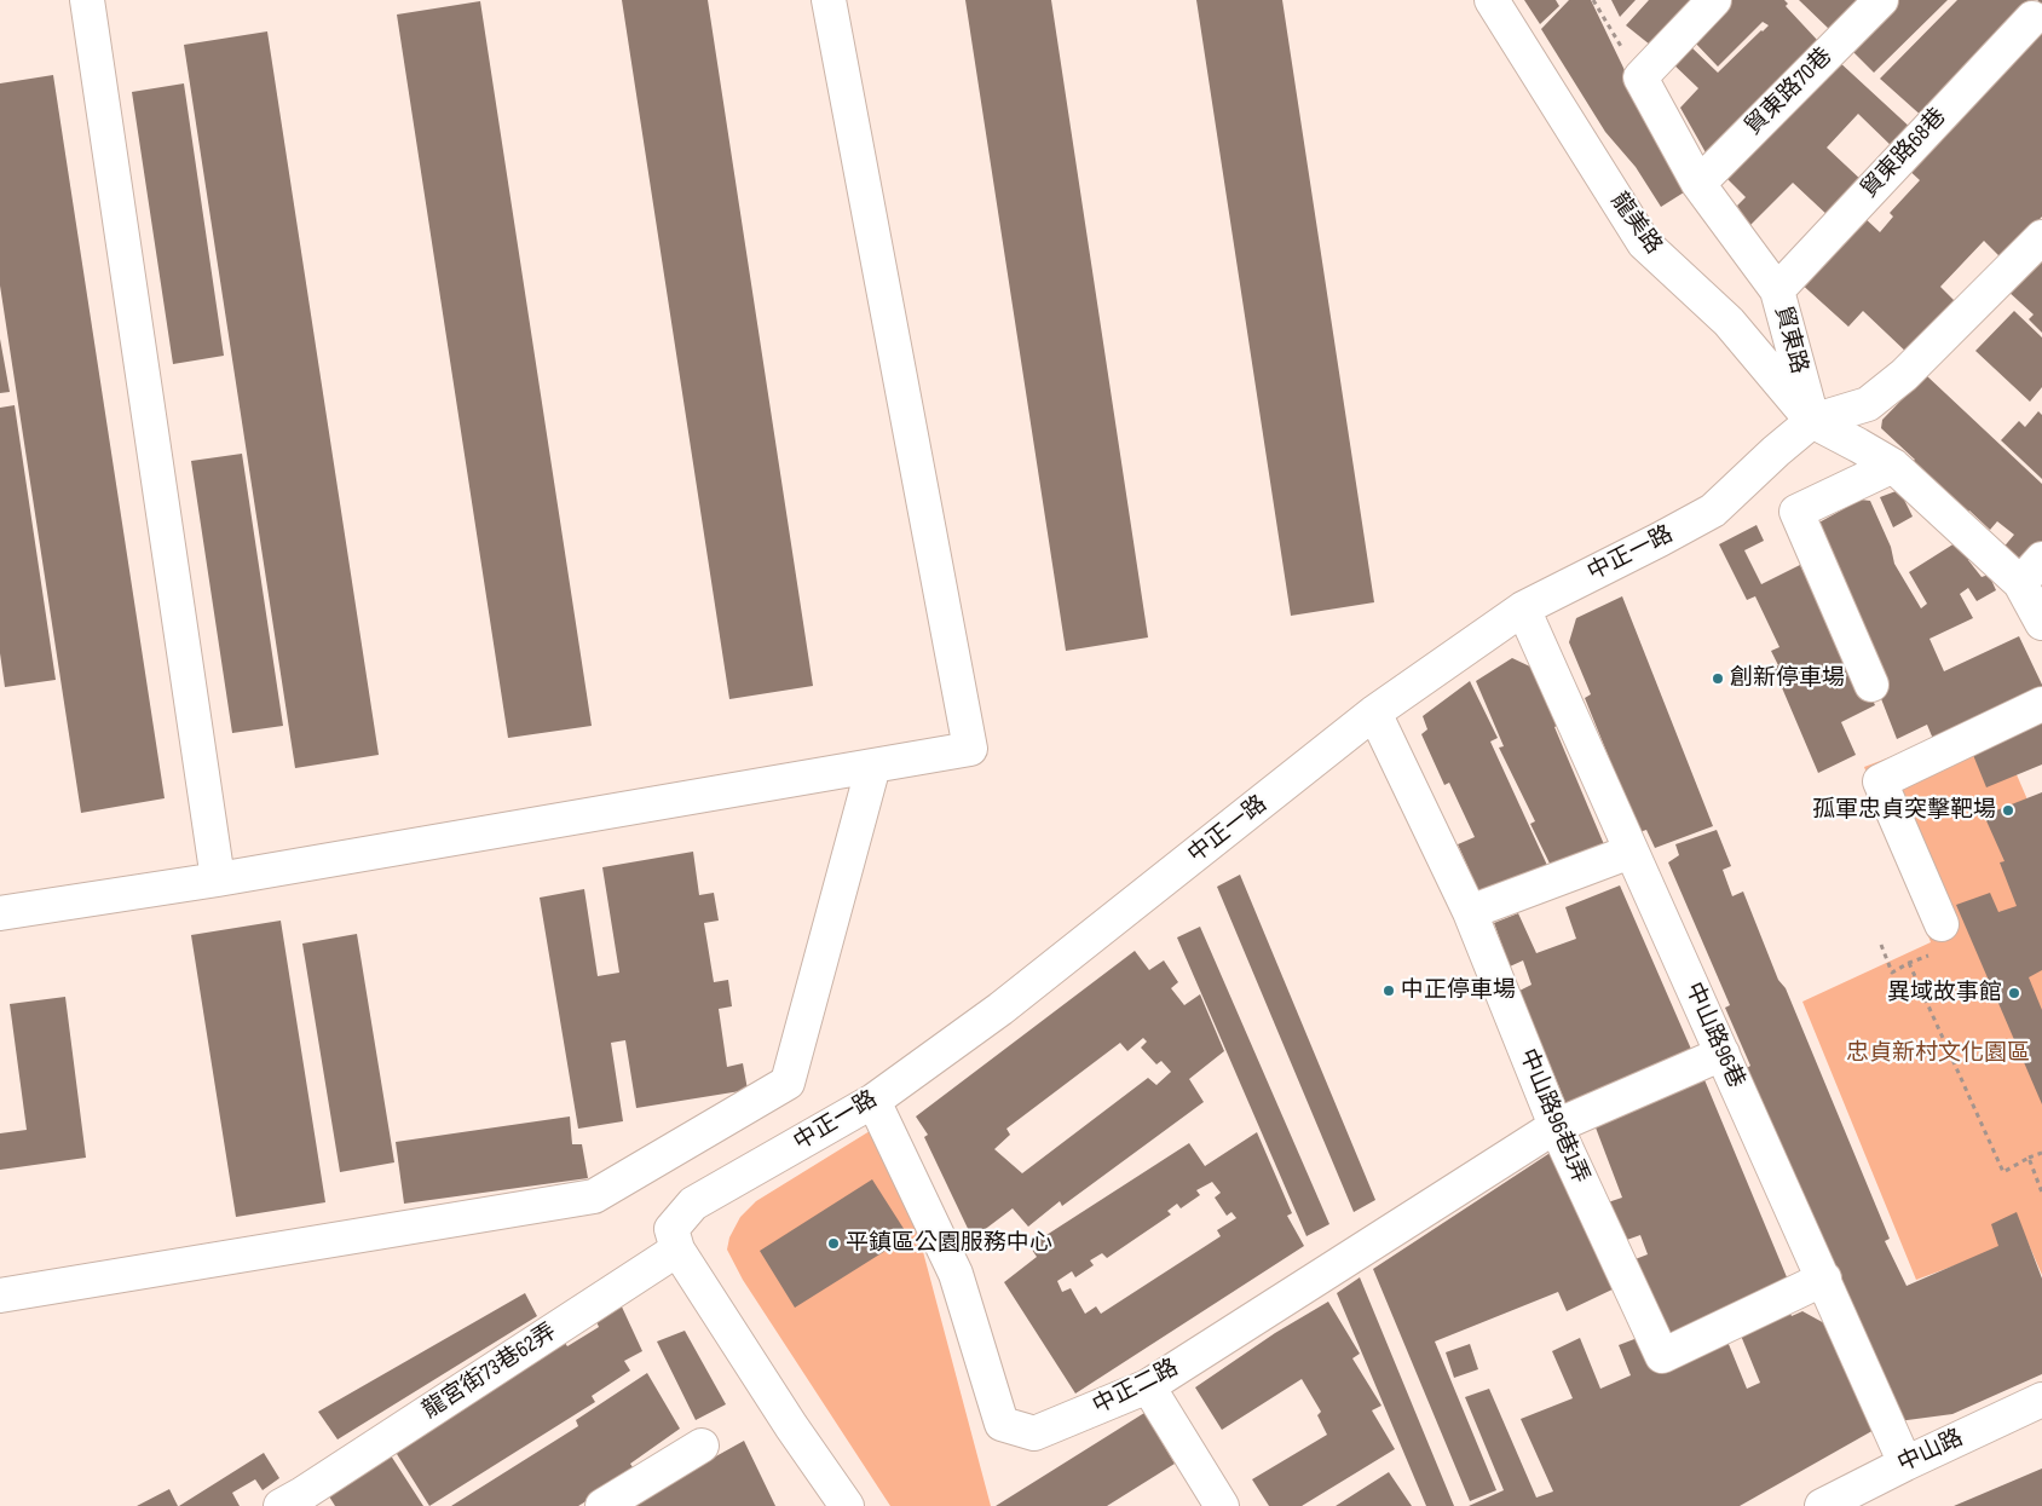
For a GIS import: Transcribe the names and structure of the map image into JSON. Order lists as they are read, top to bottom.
{
  "streets": {
    "street": [
      "貿東路70巷",
      "貿東路68巷",
      "龍美路",
      "貿東路",
      "中正一路",
      "中山路96巷",
      "中山路96巷1弄",
      "龍宮街73巷62弄",
      "中正二路",
      "中山路"
    ]
  },
  "crossings": [
    ["貿東路70巷", "貿東路"],
    ["貿東路68巷", "貿東路"],
    ["龍美路", "貿東路"],
    ["龍美路", "中正一路"],
    ["貿東路", "中正一路"],
    ["中正一路", "中山路96巷"],
    ["中正一路", "中山路96巷1弄"],
    ["中正一路", "龍宮街73巷62弄"],
    ["中正一路", "中正二路"],
    ["中山路96巷", "中山路96巷1弄"],
    ["中山路96巷", "中正二路"],
    ["中山路96巷", "中山路"],
    ["中山路96巷1弄", "中正二路"]
  ],
  "parks": ["忠貞新村文化園區"],
  "places": [
    "創新停車場",
    "孤軍忠貞突擊靶場",
    "中正停車場",
    "異域故事館",
    "平鎮區公園服務中心"
  ]
}
